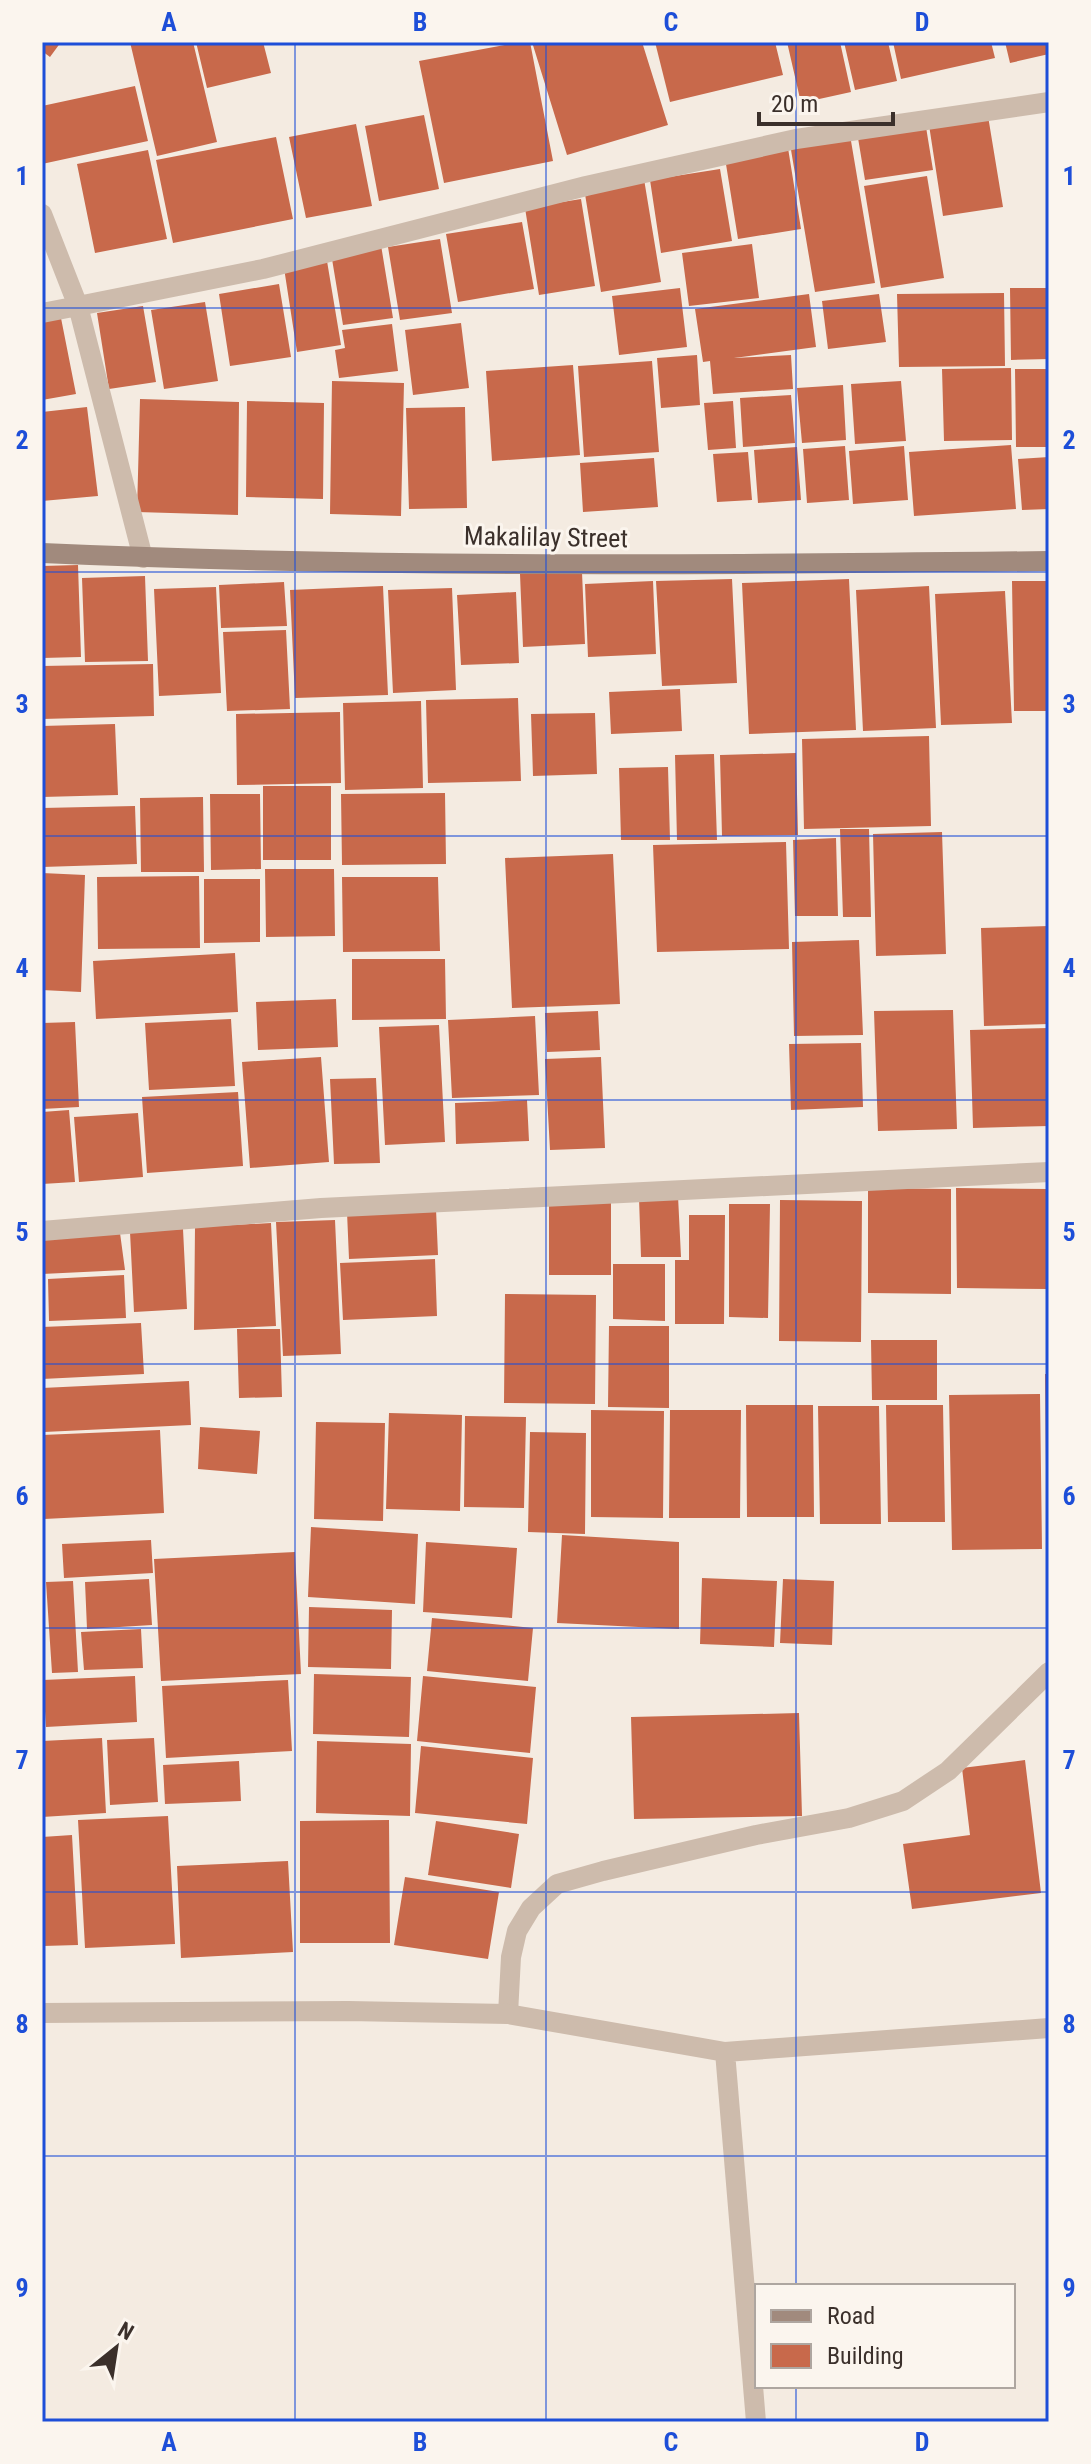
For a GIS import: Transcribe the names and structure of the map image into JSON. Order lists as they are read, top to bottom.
{
  "streets": {
    "main road": ["Makalilay Street"]
  },
  "legend": ["Road", "Building"],
  "scale_bar": "20 m",
  "north": "top right",
  "grid": {
    "columns": [
      "A",
      "B",
      "C",
      "D"
    ],
    "rows": [
      "1",
      "2",
      "3",
      "4",
      "5",
      "6",
      "7",
      "8",
      "9"
    ]
  }
}
